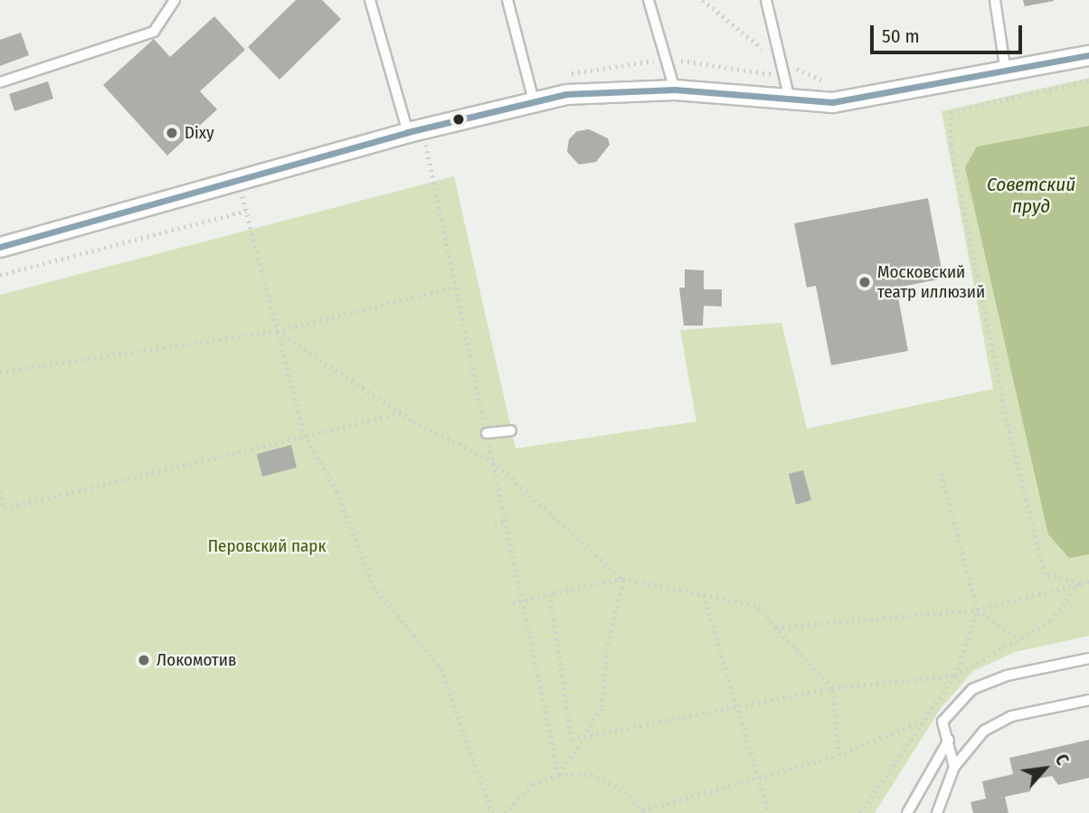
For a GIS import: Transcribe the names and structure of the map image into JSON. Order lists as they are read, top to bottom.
{
  "water": ["Советский пруд"],
  "parks": ["Перовский парк"],
  "places": ["Dixy", "Московский театр иллюзий", "Локомотив"],
  "scale_bar": "50 m",
  "north": "top right"
}
